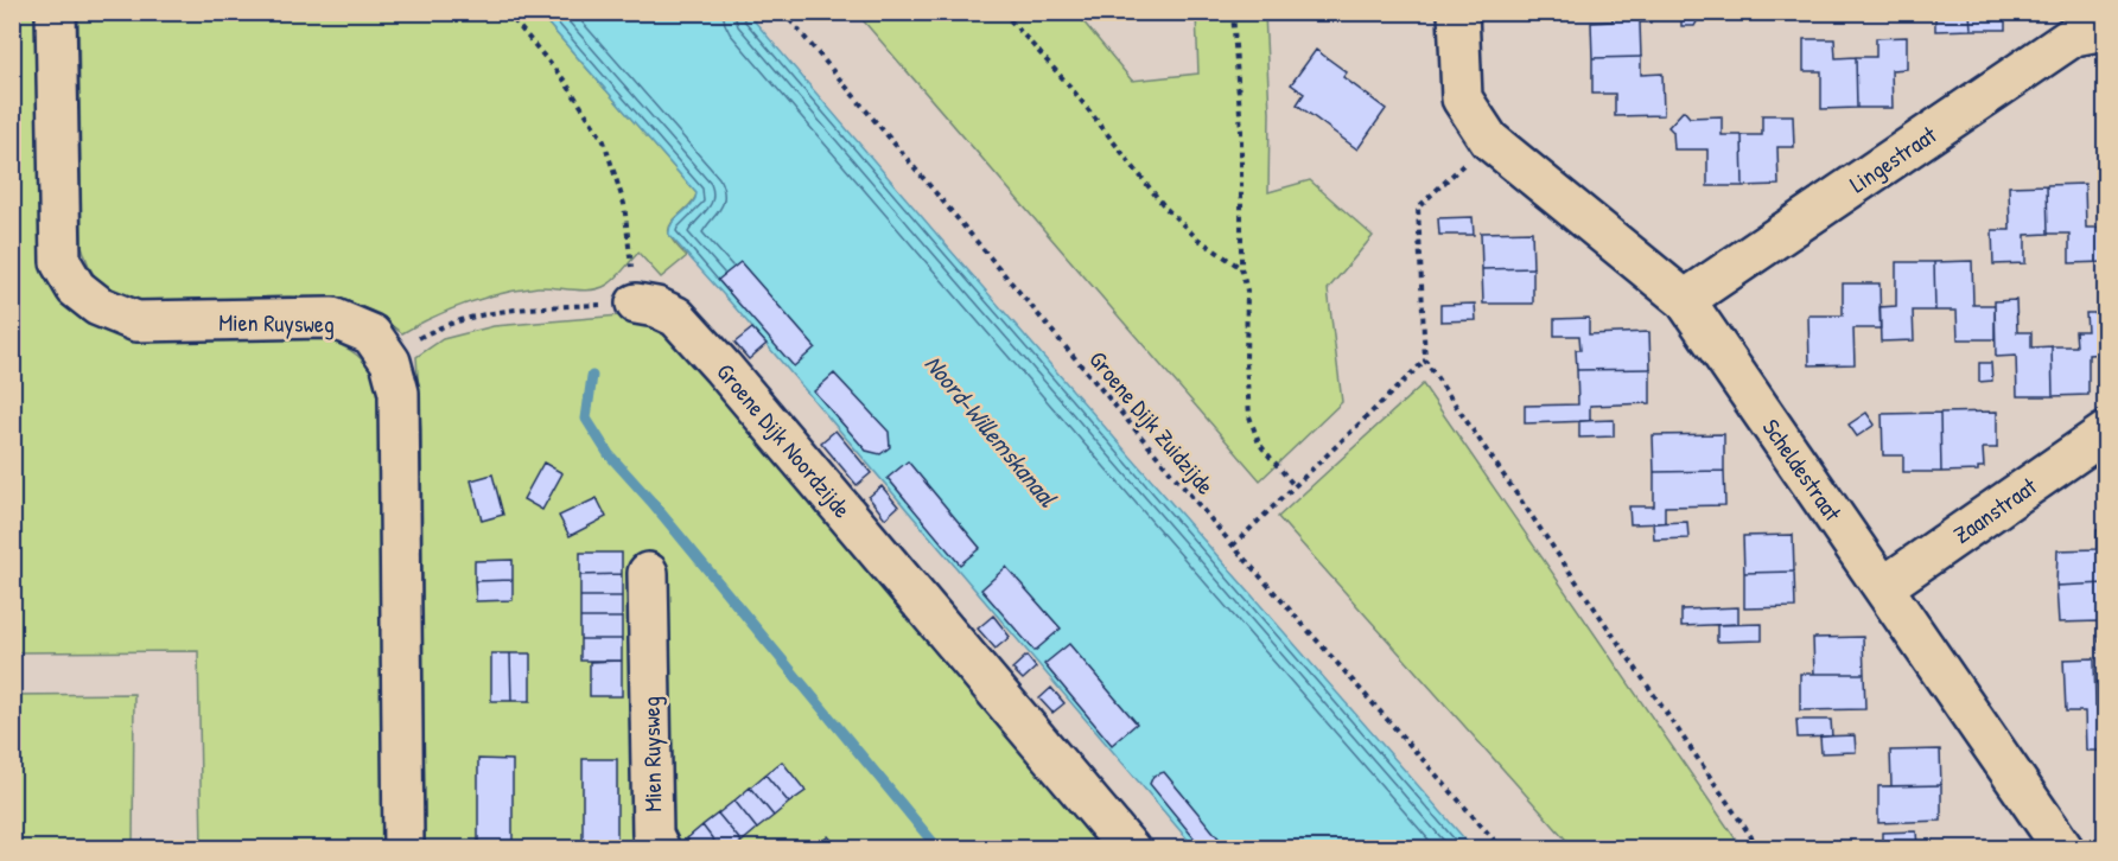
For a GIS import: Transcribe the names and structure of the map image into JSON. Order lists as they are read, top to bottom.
{
  "streets": {
    "street": [
      "Lingestraat",
      "Mien Ruysweg",
      "Groene Dijk Noordzijde",
      "Scheldestraat",
      "Zaanstraat"
    ],
    "path": ["Groene Dijk Zuidzijde"]
  },
  "crossings": [
    ["Lingestraat", "Scheldestraat"],
    ["Scheldestraat", "Zaanstraat"]
  ],
  "water": ["Noord-Willemskanaal"]
}
